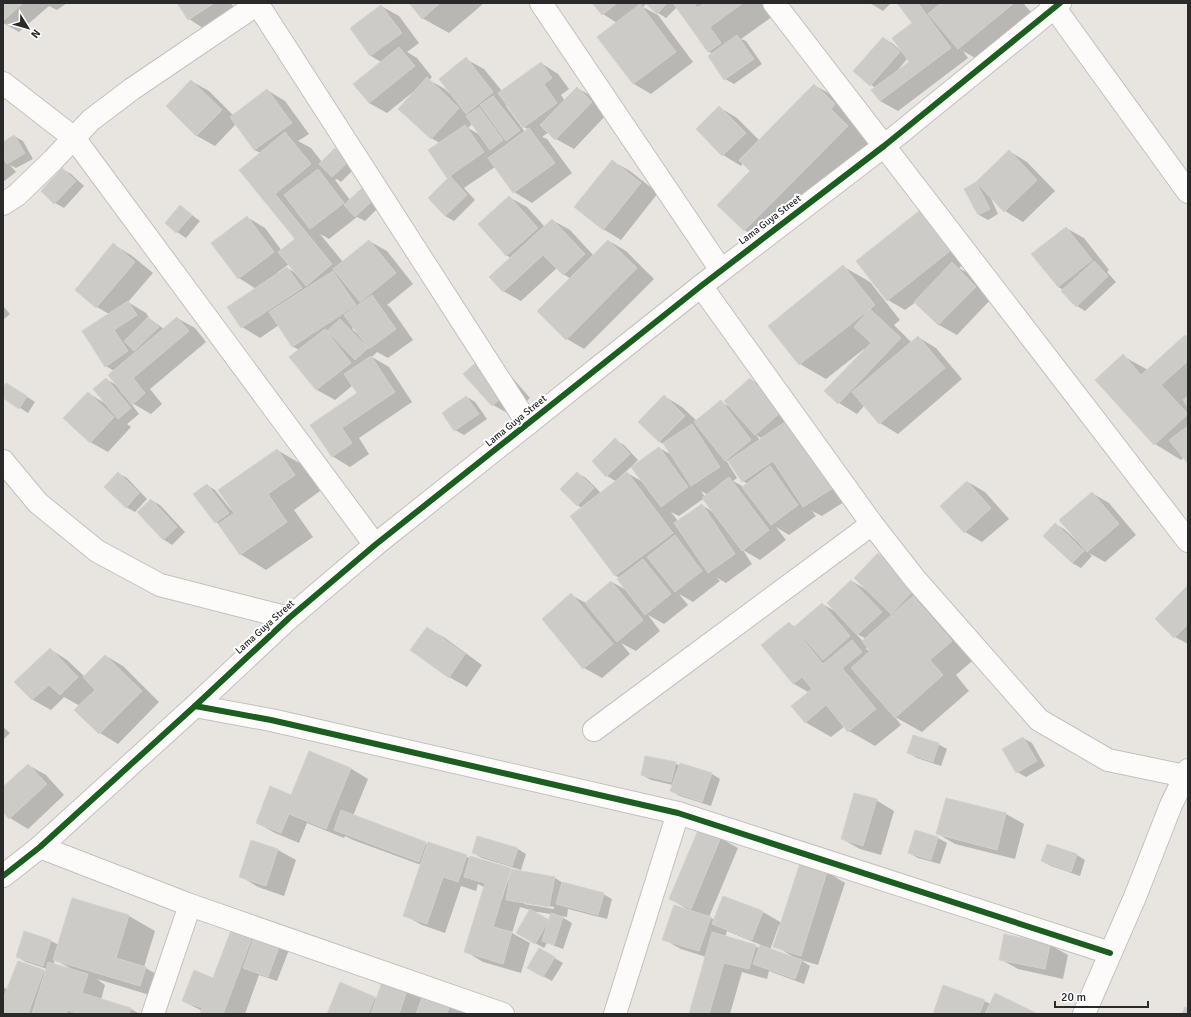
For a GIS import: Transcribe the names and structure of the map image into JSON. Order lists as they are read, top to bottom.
{
  "streets": {
    "street": ["Lama Guya Street"]
  },
  "scale_bar": "20 m",
  "north": "bottom right"
}
